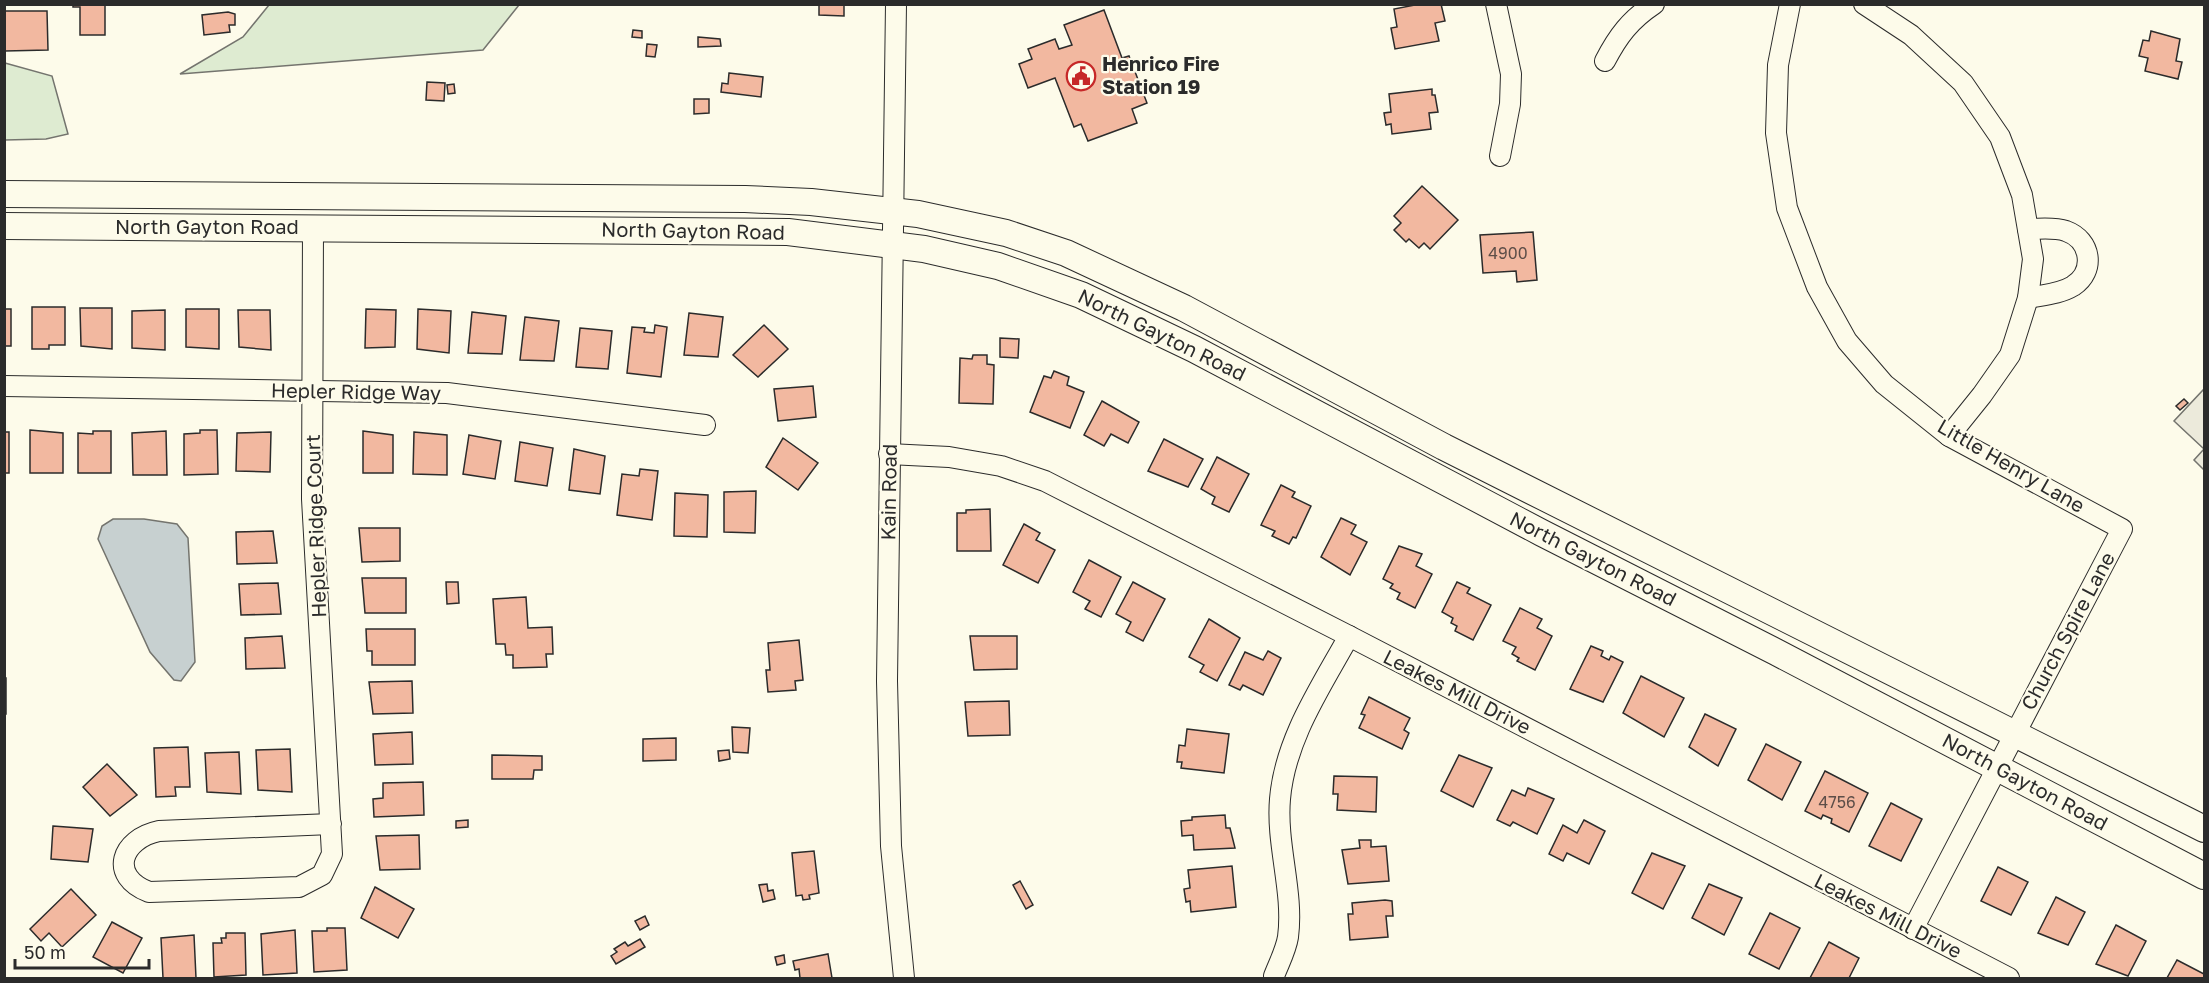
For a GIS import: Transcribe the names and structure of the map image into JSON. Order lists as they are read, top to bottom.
{
  "streets": {
    "main road": ["North Gayton Road"],
    "street": [
      "Hepler Ridge Way",
      "Little Henry Lane",
      "Kain Road",
      "Hepler Ridge Court",
      "Church Spire Lane",
      "Leakes Mill Drive"
    ]
  },
  "crossings": [
    ["North Gayton Road", "Kain Road"],
    ["North Gayton Road", "Hepler Ridge Court"],
    ["North Gayton Road", "Church Spire Lane"],
    ["Hepler Ridge Way", "Hepler Ridge Court"],
    ["Little Henry Lane", "Church Spire Lane"],
    ["Kain Road", "Leakes Mill Drive"],
    ["Church Spire Lane", "Leakes Mill Drive"]
  ],
  "places": {
    "public building": ["Henrico Fire Station 19"]
  },
  "house_numbers": ["4900", "4756"],
  "scale_bar": "50 m"
}
